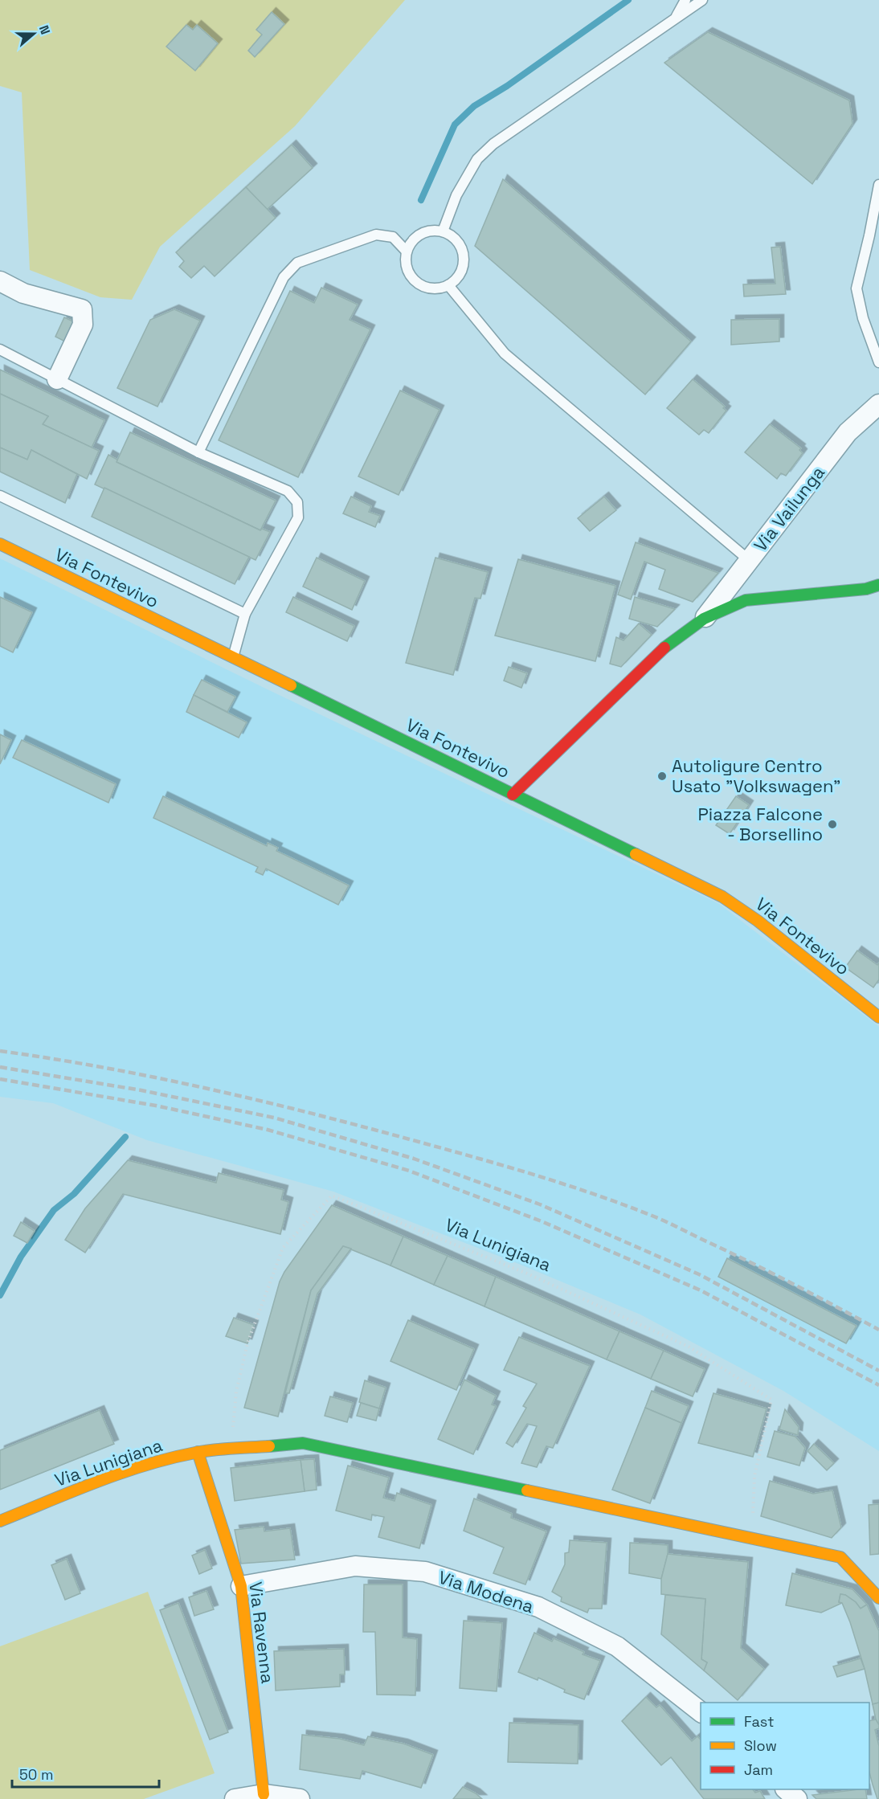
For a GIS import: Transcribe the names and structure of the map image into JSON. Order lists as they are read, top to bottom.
{
  "streets": {
    "street": [
      "Via Vailunga",
      "Via Fontevivo",
      "Via Lunigiana",
      "Via Modena",
      "Via Ravenna"
    ]
  },
  "crossings": [
    ["Via Vailunga", "Via Fontevivo"],
    ["Via Lunigiana", "Via Ravenna"],
    ["Via Modena", "Via Ravenna"]
  ],
  "places": ["Autoligure Centro Usato \"Volkswagen\"", "Piazza Falcone - Borsellino"],
  "legend": ["Fast", "Slow", "Jam"],
  "scale_bar": "50 m",
  "north": "right"
}
